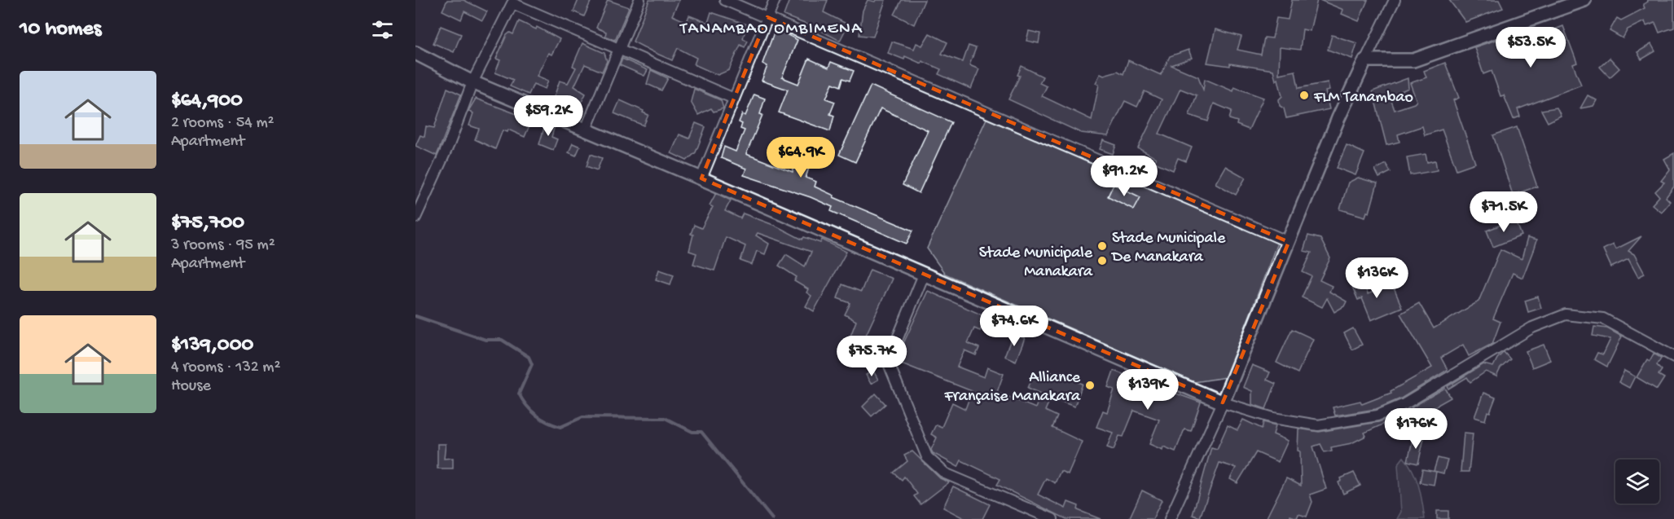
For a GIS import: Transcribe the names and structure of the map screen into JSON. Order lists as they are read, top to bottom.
{
  "districts": ["TANAMBAO OMBIMENA"],
  "places": [
    "FLM Tanambao",
    "Stade Municipale De Manakara",
    "Stade Municipale Manakara",
    "Alliance Française Manakara"
  ],
  "page": {
    "heading": "10 homes",
    "price": [
      "$53.5K",
      "$59.2K",
      "$64.9K",
      "$91.2K",
      "$71.5K",
      "$136K",
      "$74.6K",
      "$75.7K",
      "$139K",
      "$176K"
    ],
    "list": [
      {
        "name": "$64,900",
        "note": "2 rooms · 54 m² · Apartment"
      },
      {
        "name": "$75,700",
        "note": "3 rooms · 95 m² · Apartment"
      },
      {
        "name": "$139,000",
        "note": "4 rooms · 132 m² · House"
      }
    ]
  }
}
